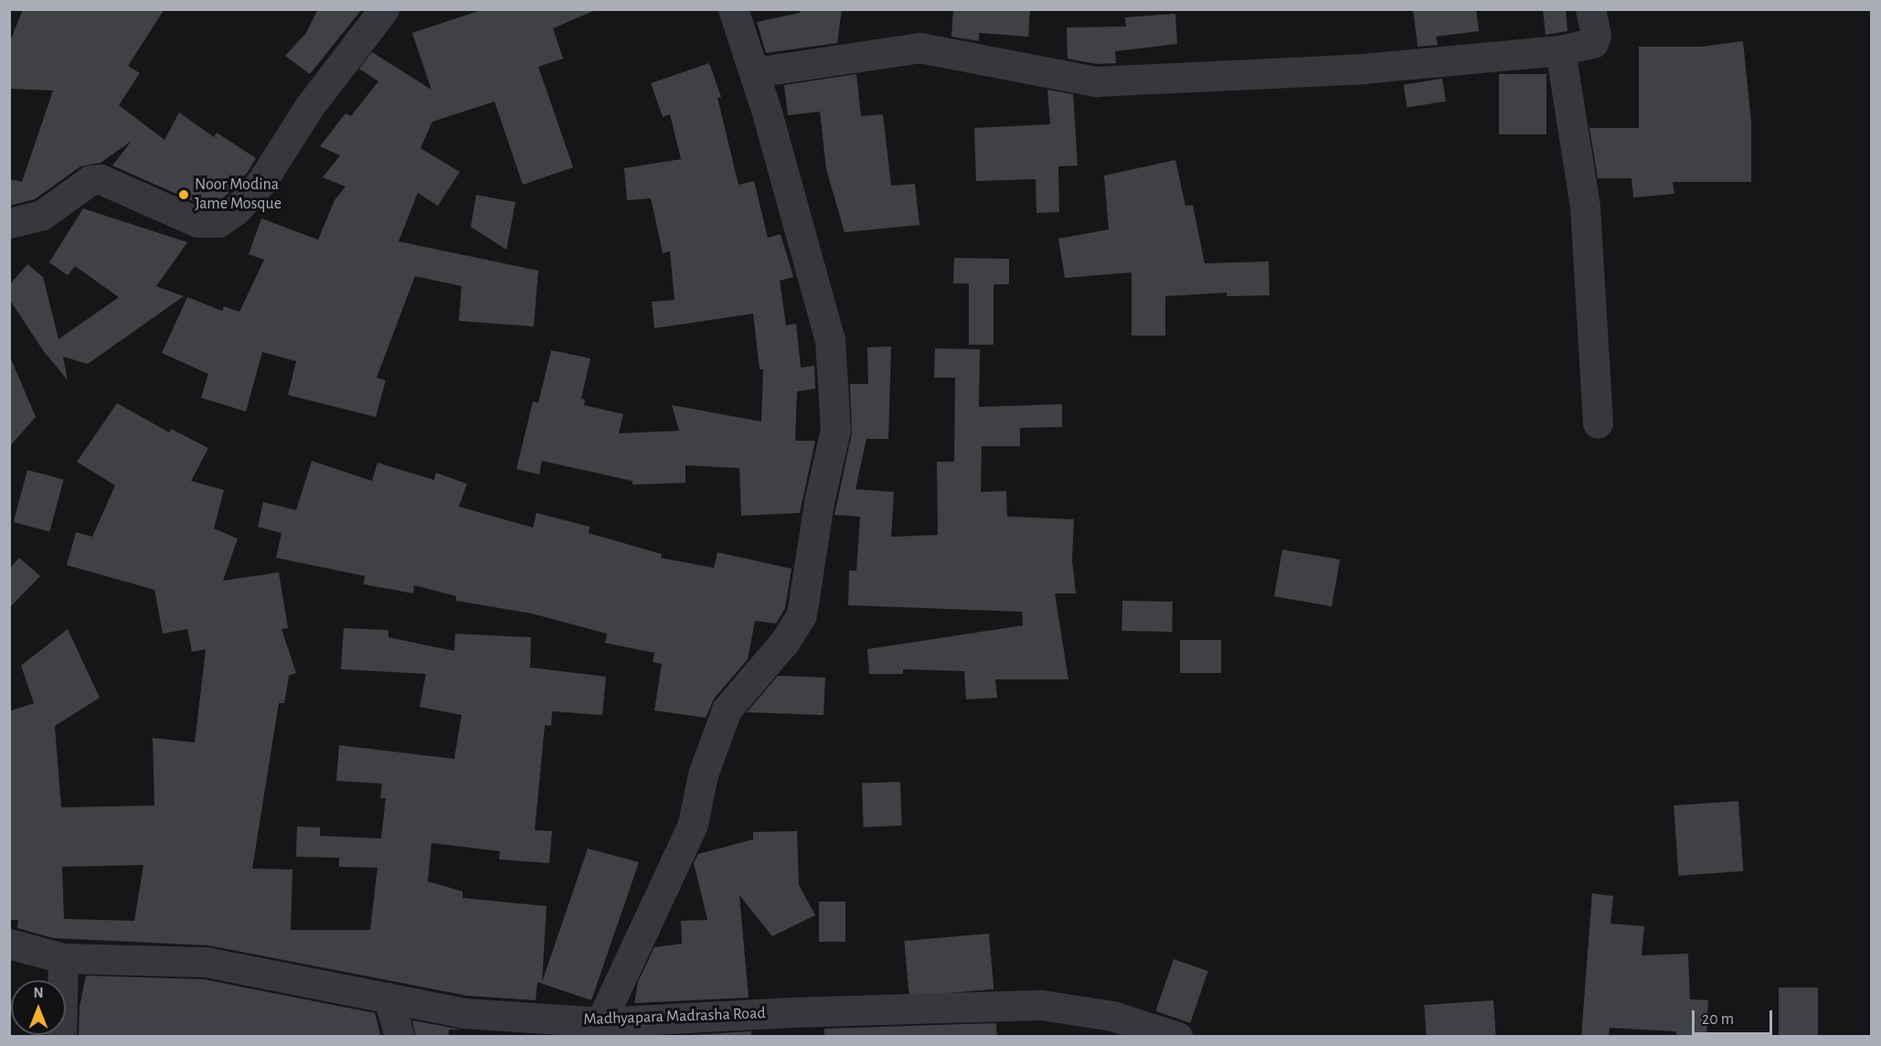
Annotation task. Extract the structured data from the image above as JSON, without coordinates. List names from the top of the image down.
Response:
{
  "streets": {
    "street": ["Madhyapara Madrasha Road"]
  },
  "places": ["Noor Modina Jame Mosque"],
  "scale_bar": "20 m",
  "north": "top"
}
